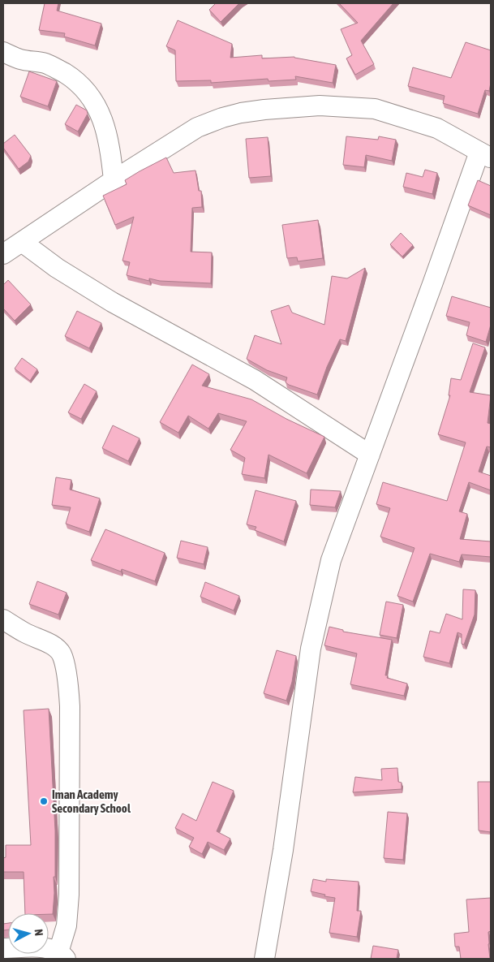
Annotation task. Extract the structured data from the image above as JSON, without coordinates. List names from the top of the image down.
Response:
{
  "places": ["Iman Academy Secondary School"],
  "north": "right"
}
